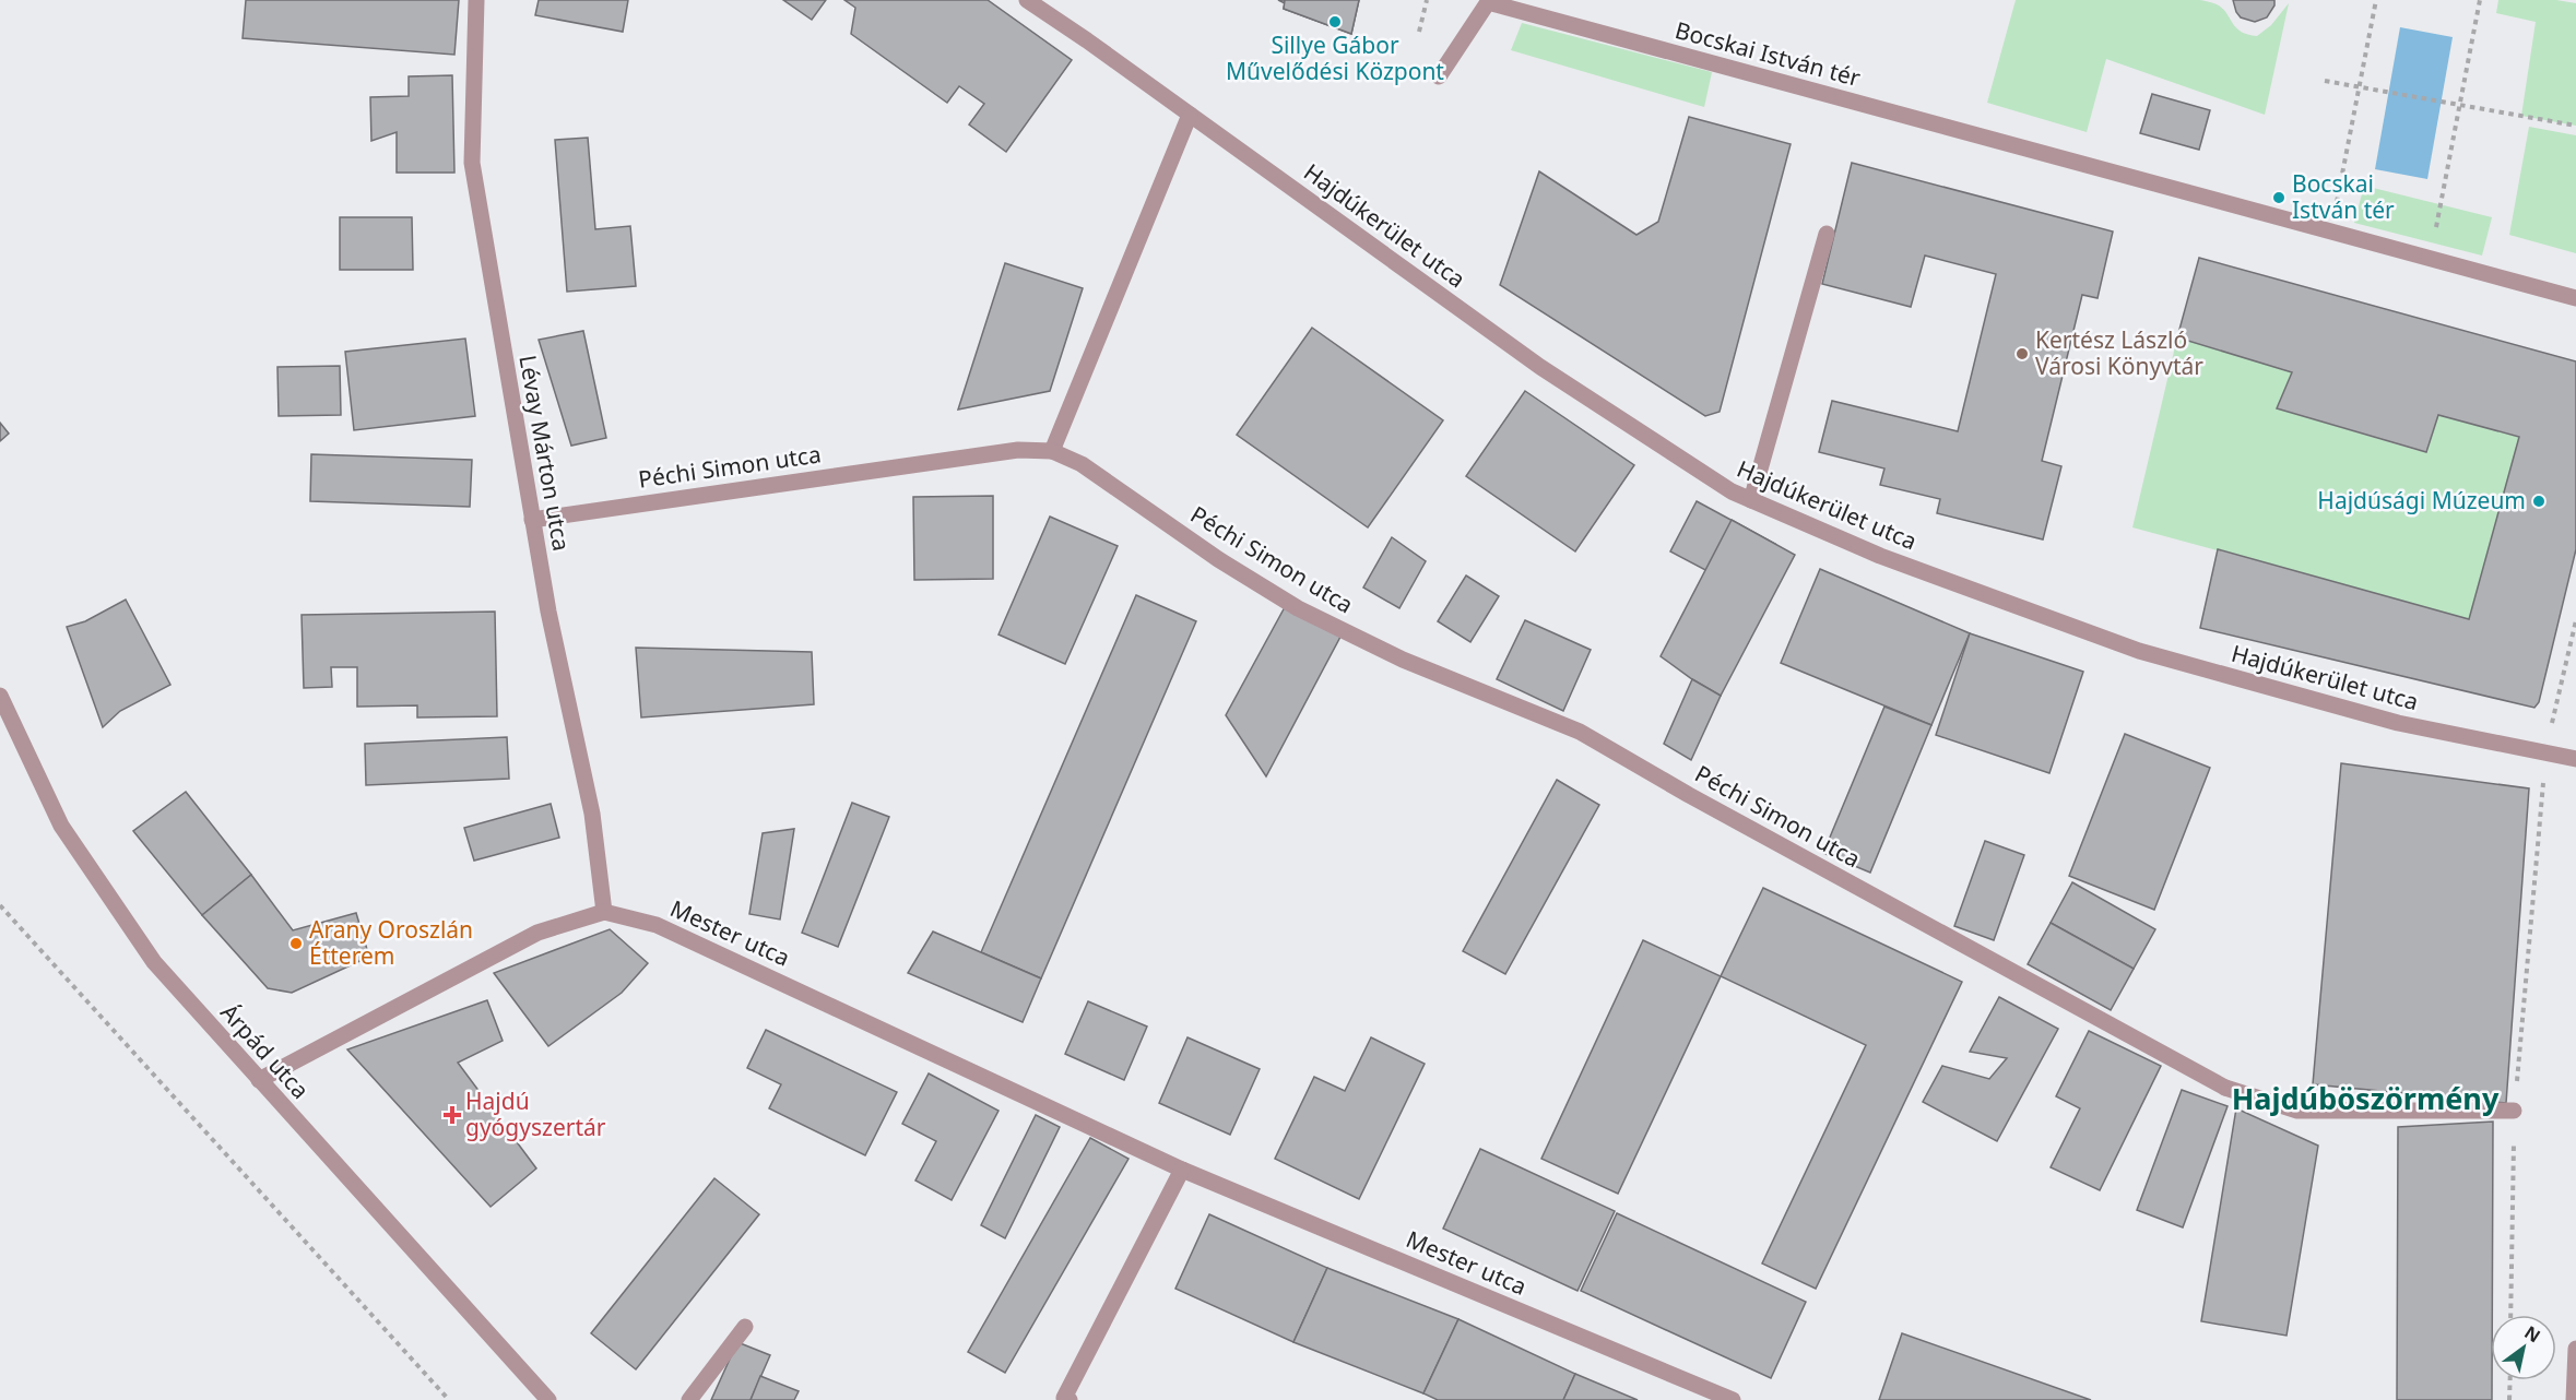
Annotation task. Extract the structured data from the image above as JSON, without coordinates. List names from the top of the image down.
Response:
{
  "streets": {
    "street": [
      "Bocskai István tér",
      "Hajdúkerület utca",
      "Lévay Márton utca",
      "Péchi Simon utca",
      "Mester utca",
      "Árpád utca"
    ]
  },
  "crossings": [
    ["Lévay Márton utca", "Péchi Simon utca"],
    ["Lévay Márton utca", "Mester utca"]
  ],
  "districts": ["Hajdúböszörmény"],
  "places": {
    "other": [
      "Sillye Gábor Művelődési Központ",
      "Bocskai István tér",
      "Kertész László Városi Könyvtár",
      "Hajdúsági Múzeum",
      "Arany Oroszlán Étterem"
    ],
    "health": ["Hajdú gyógyszertár"]
  },
  "north": "top right"
}
